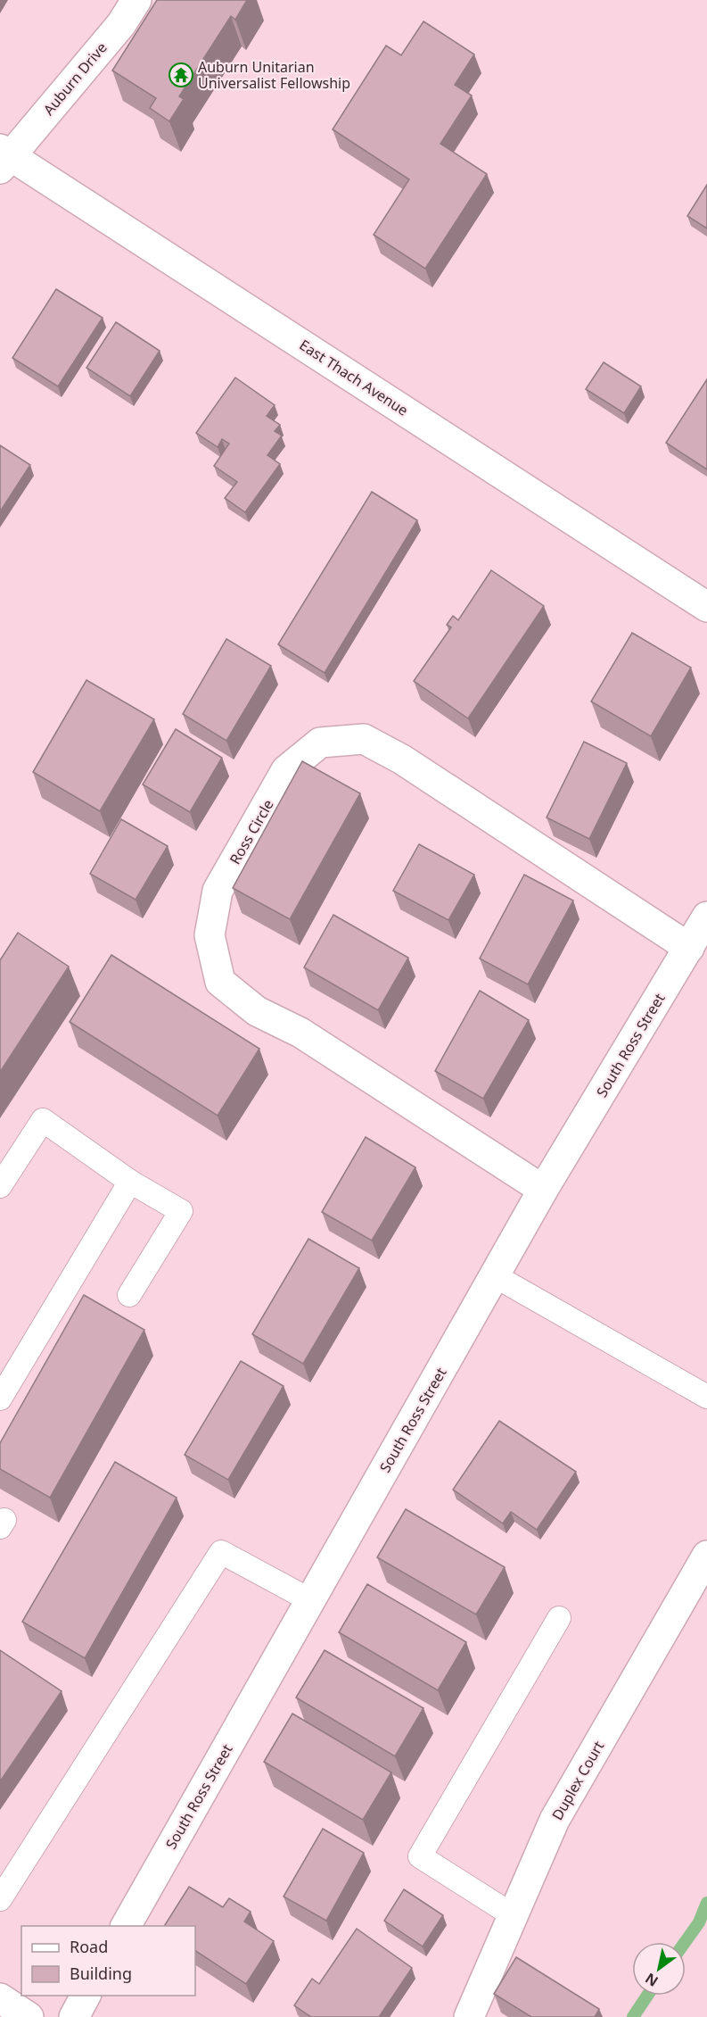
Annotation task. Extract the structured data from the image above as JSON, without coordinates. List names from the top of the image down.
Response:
{
  "streets": {
    "street": [
      "Auburn Drive",
      "East Thach Avenue",
      "Ross Circle",
      "South Ross Street",
      "Duplex Court"
    ]
  },
  "crossings": [
    ["Auburn Drive", "East Thach Avenue"],
    ["Ross Circle", "South Ross Street"]
  ],
  "places": {
    "temple": ["Auburn Unitarian Universalist Fellowship"]
  },
  "legend": ["Road", "Building"],
  "north": "bottom left"
}
